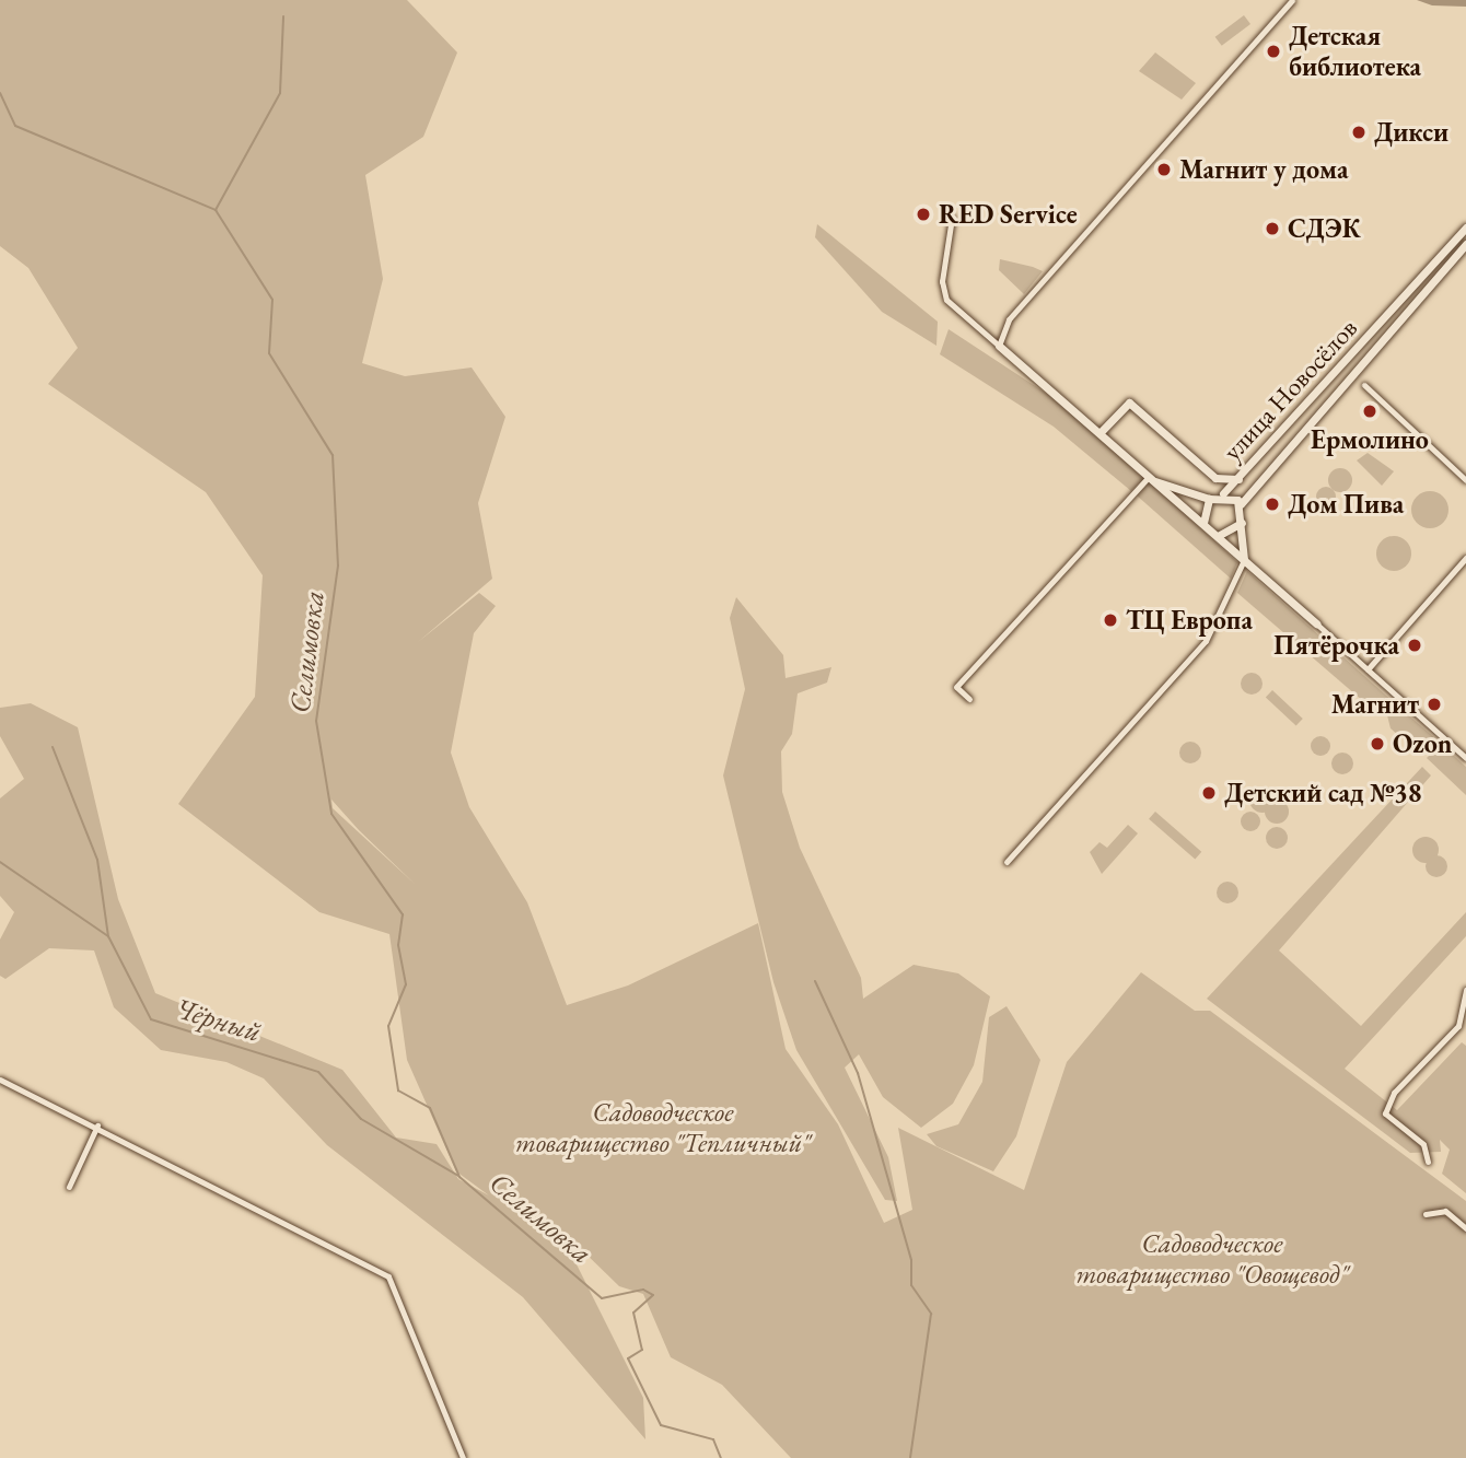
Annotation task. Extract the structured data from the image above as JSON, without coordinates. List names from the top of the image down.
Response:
{
  "streets": {
    "street": ["улица Новосёлов"]
  },
  "water": ["Селимовка", "Чёрный"],
  "parks": ["Садоводческое товарищество \"Тепличный\"", "Садоводческое товарищество \"Овощевод\""],
  "places": [
    "Детская библиотека",
    "Дикси",
    "Магнит у дома",
    "RED Service",
    "СДЭК",
    "Ермолино",
    "Дом Пива",
    "ТЦ Европа",
    "Пятёрочка",
    "Магнит",
    "Ozon",
    "Детский сад №38"
  ]
}
